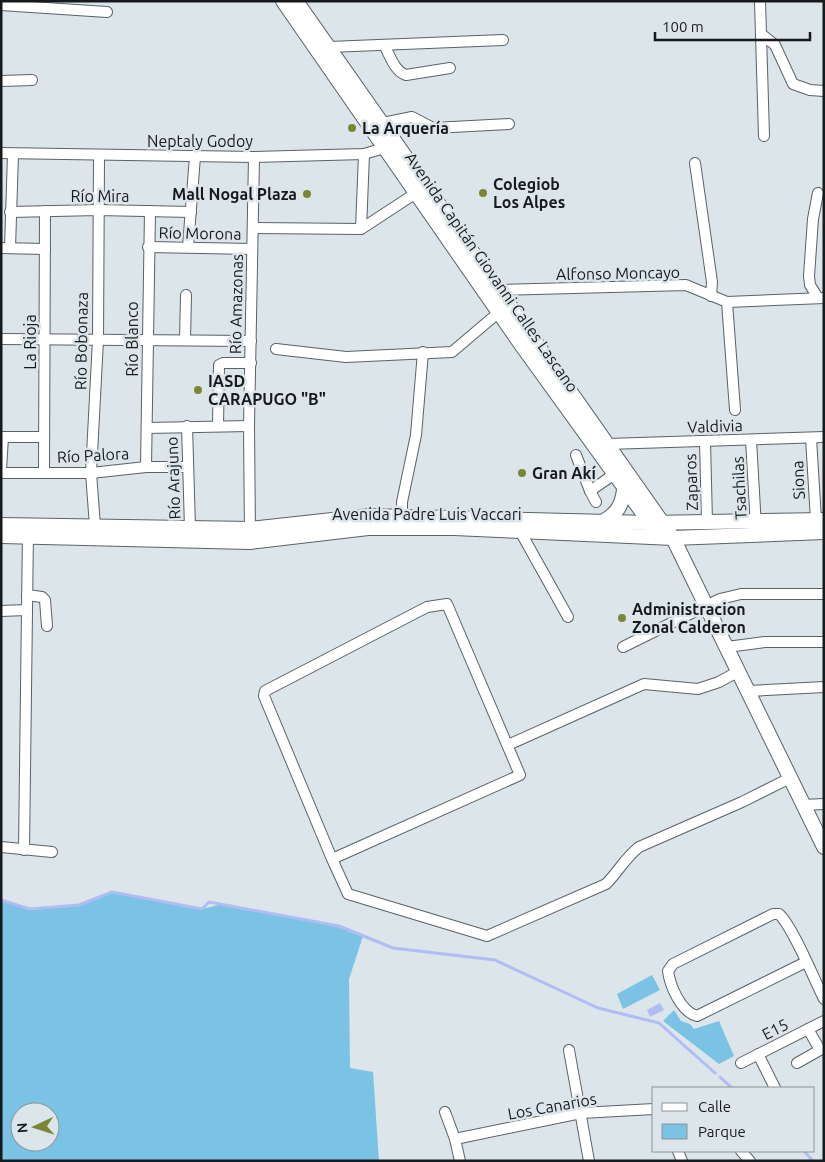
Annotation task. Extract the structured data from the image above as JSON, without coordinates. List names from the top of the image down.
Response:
{
  "streets": {
    "main road": ["Avenida Capitán Giovanni Calles Lascano", "Avenida Padre Luis Vaccari"],
    "street": [
      "Neptaly Godoy",
      "Río Mira",
      "Río Morona",
      "Alfonso Moncayo",
      "Río Amazonas",
      "Río Blanco",
      "Río Bobonaza",
      "La Rioja",
      "Valdivia",
      "Río Palora",
      "Río Arajuno",
      "Siona",
      "Zaparos",
      "Tsachilas",
      "E15",
      "Los Canarios"
    ]
  },
  "crossings": [
    ["Neptaly Godoy", "Avenida Capitán Giovanni Calles Lascano"],
    ["Neptaly Godoy", "Río Amazonas"],
    ["Neptaly Godoy", "Río Bobonaza"],
    ["Río Mira", "Río Blanco"],
    ["Río Mira", "Río Bobonaza"],
    ["Río Mira", "La Rioja"],
    ["Río Morona", "Río Amazonas"],
    ["Río Morona", "Río Blanco"],
    ["Avenida Capitán Giovanni Calles Lascano", "Alfonso Moncayo"],
    ["Avenida Capitán Giovanni Calles Lascano", "Valdivia"],
    ["Avenida Capitán Giovanni Calles Lascano", "Avenida Padre Luis Vaccari"],
    ["Río Amazonas", "Avenida Padre Luis Vaccari"],
    ["Río Blanco", "Río Palora"],
    ["Río Bobonaza", "Río Palora"],
    ["Río Bobonaza", "Avenida Padre Luis Vaccari"],
    ["La Rioja", "Río Palora"],
    ["Valdivia", "Siona"],
    ["Valdivia", "Zaparos"],
    ["Valdivia", "Tsachilas"],
    ["Río Palora", "Río Arajuno"],
    ["Río Arajuno", "Avenida Padre Luis Vaccari"],
    ["Siona", "Avenida Padre Luis Vaccari"],
    ["Zaparos", "Avenida Padre Luis Vaccari"],
    ["Tsachilas", "Avenida Padre Luis Vaccari"]
  ],
  "places": [
    "La Arquería",
    "Colegiob Los Alpes",
    "Mall Nogal Plaza",
    "IASD CARAPUGO \"B\"",
    "Gran Akí",
    "Administracion Zonal Calderon"
  ],
  "legend": ["Calle", "Parque"],
  "scale_bar": "100 m",
  "north": "left"
}
